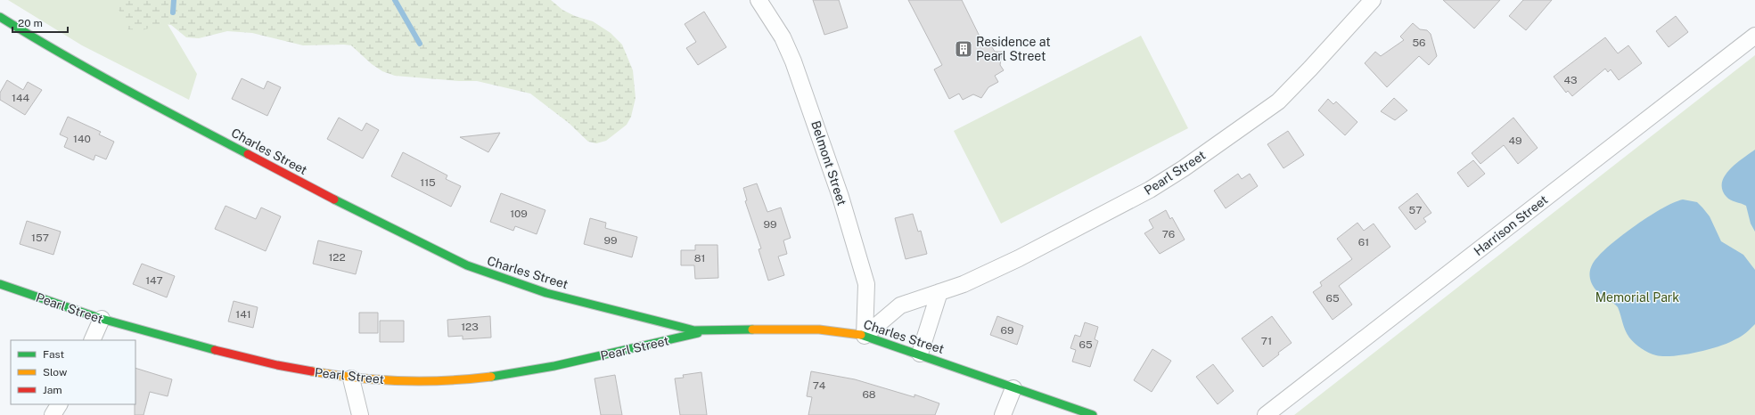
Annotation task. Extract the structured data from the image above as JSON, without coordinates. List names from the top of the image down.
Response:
{
  "streets": {
    "street": [
      "Charles Street",
      "Belmont Street",
      "Pearl Street",
      "Harrison Street"
    ]
  },
  "crossings": [
    ["Charles Street", "Belmont Street"],
    ["Charles Street", "Pearl Street"],
    ["Belmont Street", "Pearl Street"]
  ],
  "parks": ["Memorial Park"],
  "places": {
    "building": ["Residence at Pearl Street"]
  },
  "house_numbers": [
    "56",
    "43",
    "144",
    "140",
    "49",
    "115",
    "57",
    "109",
    "99",
    "76",
    "157",
    "99",
    "61",
    "122",
    "81",
    "147",
    "65",
    "141",
    "123",
    "69",
    "71",
    "65",
    "74",
    "68"
  ],
  "legend": ["Fast", "Slow", "Jam"],
  "scale_bar": "20 m"
}
